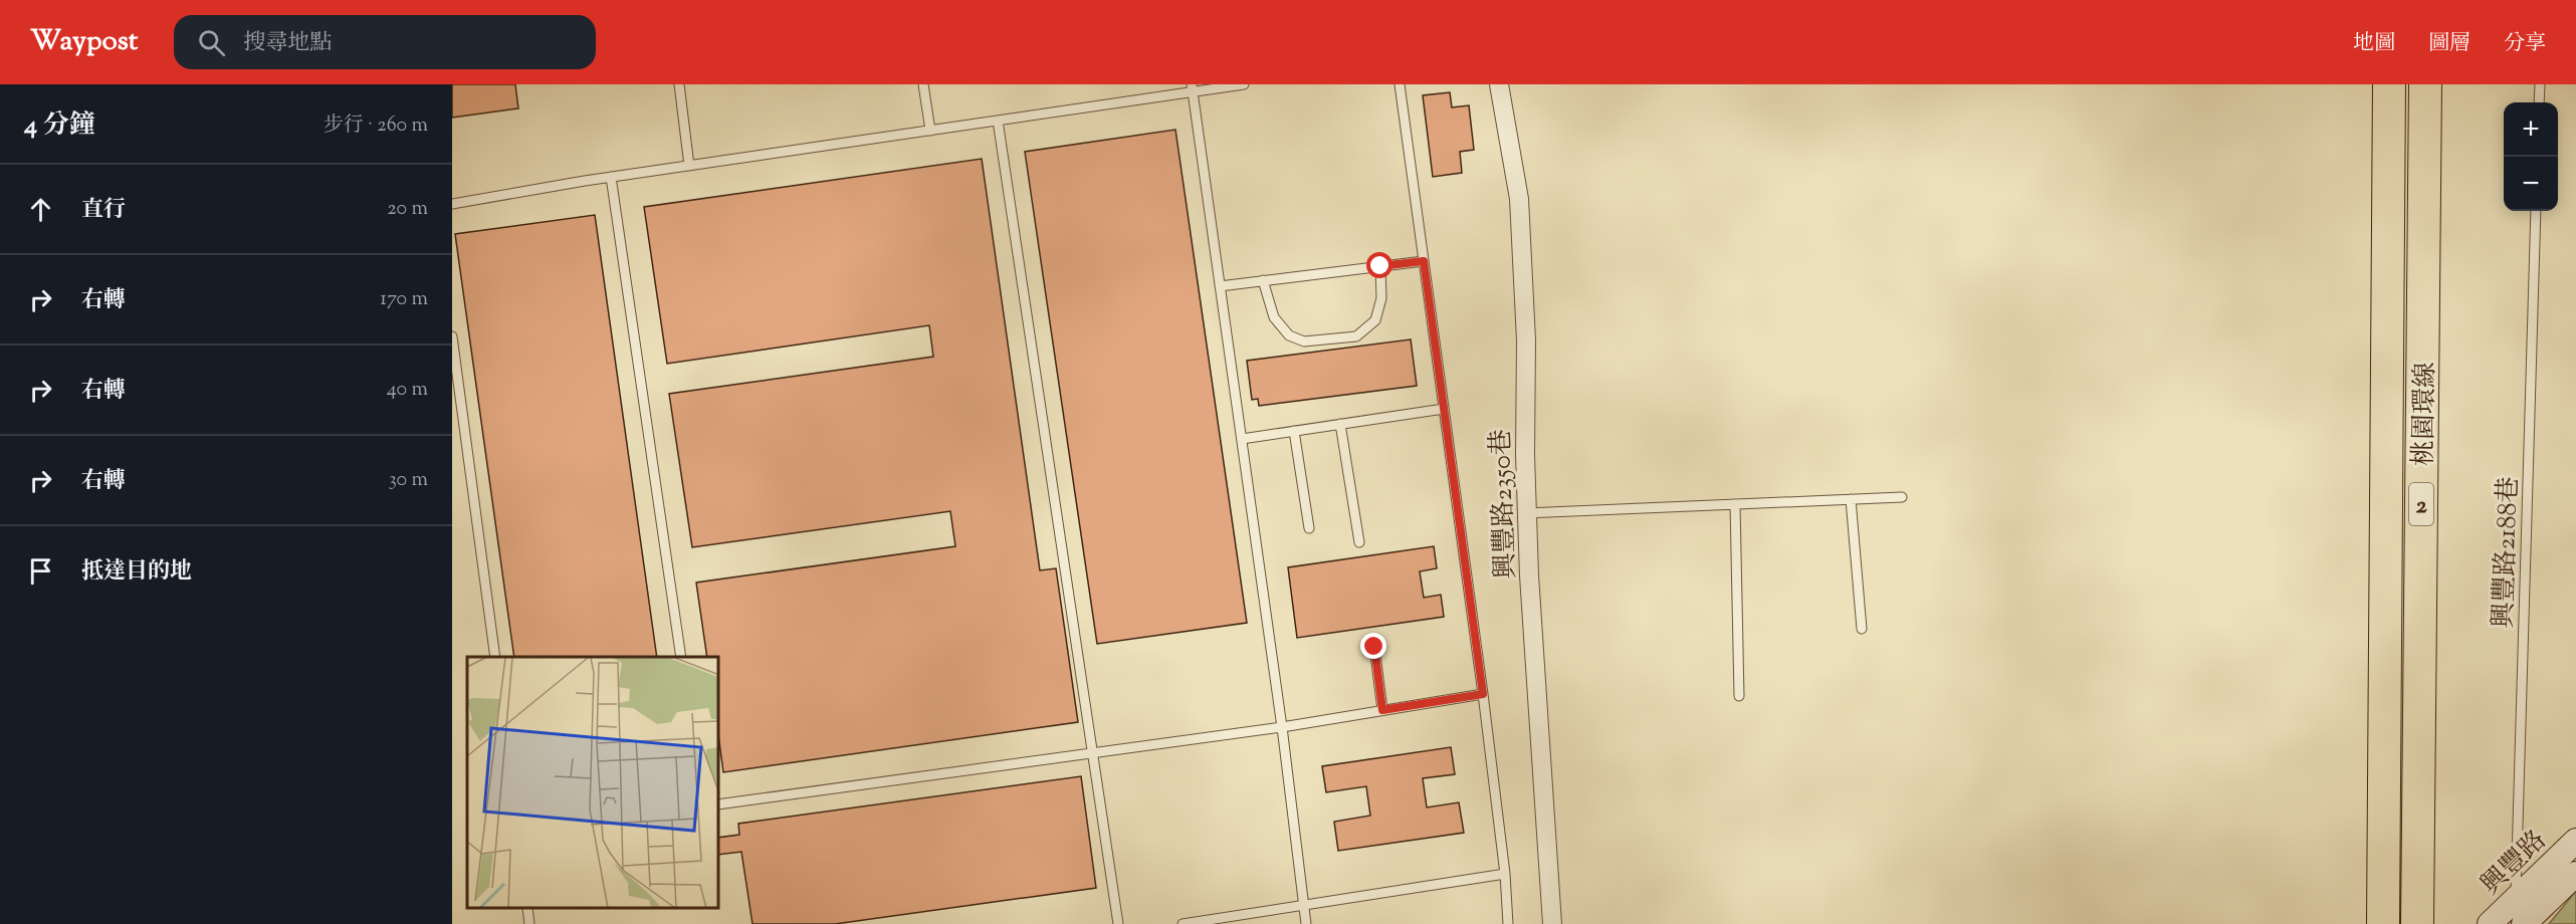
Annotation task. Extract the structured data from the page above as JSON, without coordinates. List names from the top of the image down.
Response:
{
  "streets": {
    "highway": ["桃園環線", "2"],
    "main road": ["興豐路"],
    "street": ["興豐路2350巷"],
    "lane": ["興豐路2188巷"]
  },
  "crossings": [
    ["興豐路2188巷", "興豐路"]
  ],
  "page": {
    "header": "Waypost",
    "search": "搜尋地點",
    "nav": ["地圖", "圖層", "分享"],
    "heading": ["4 分鐘", "步行 · 260 m"],
    "map_buttons": ["+", "−"],
    "list": [
      ["直行", "20 m"],
      ["右轉", "170 m"],
      ["右轉", "40 m"],
      ["右轉", "30 m"],
      "抵達目的地"
    ]
  }
}
